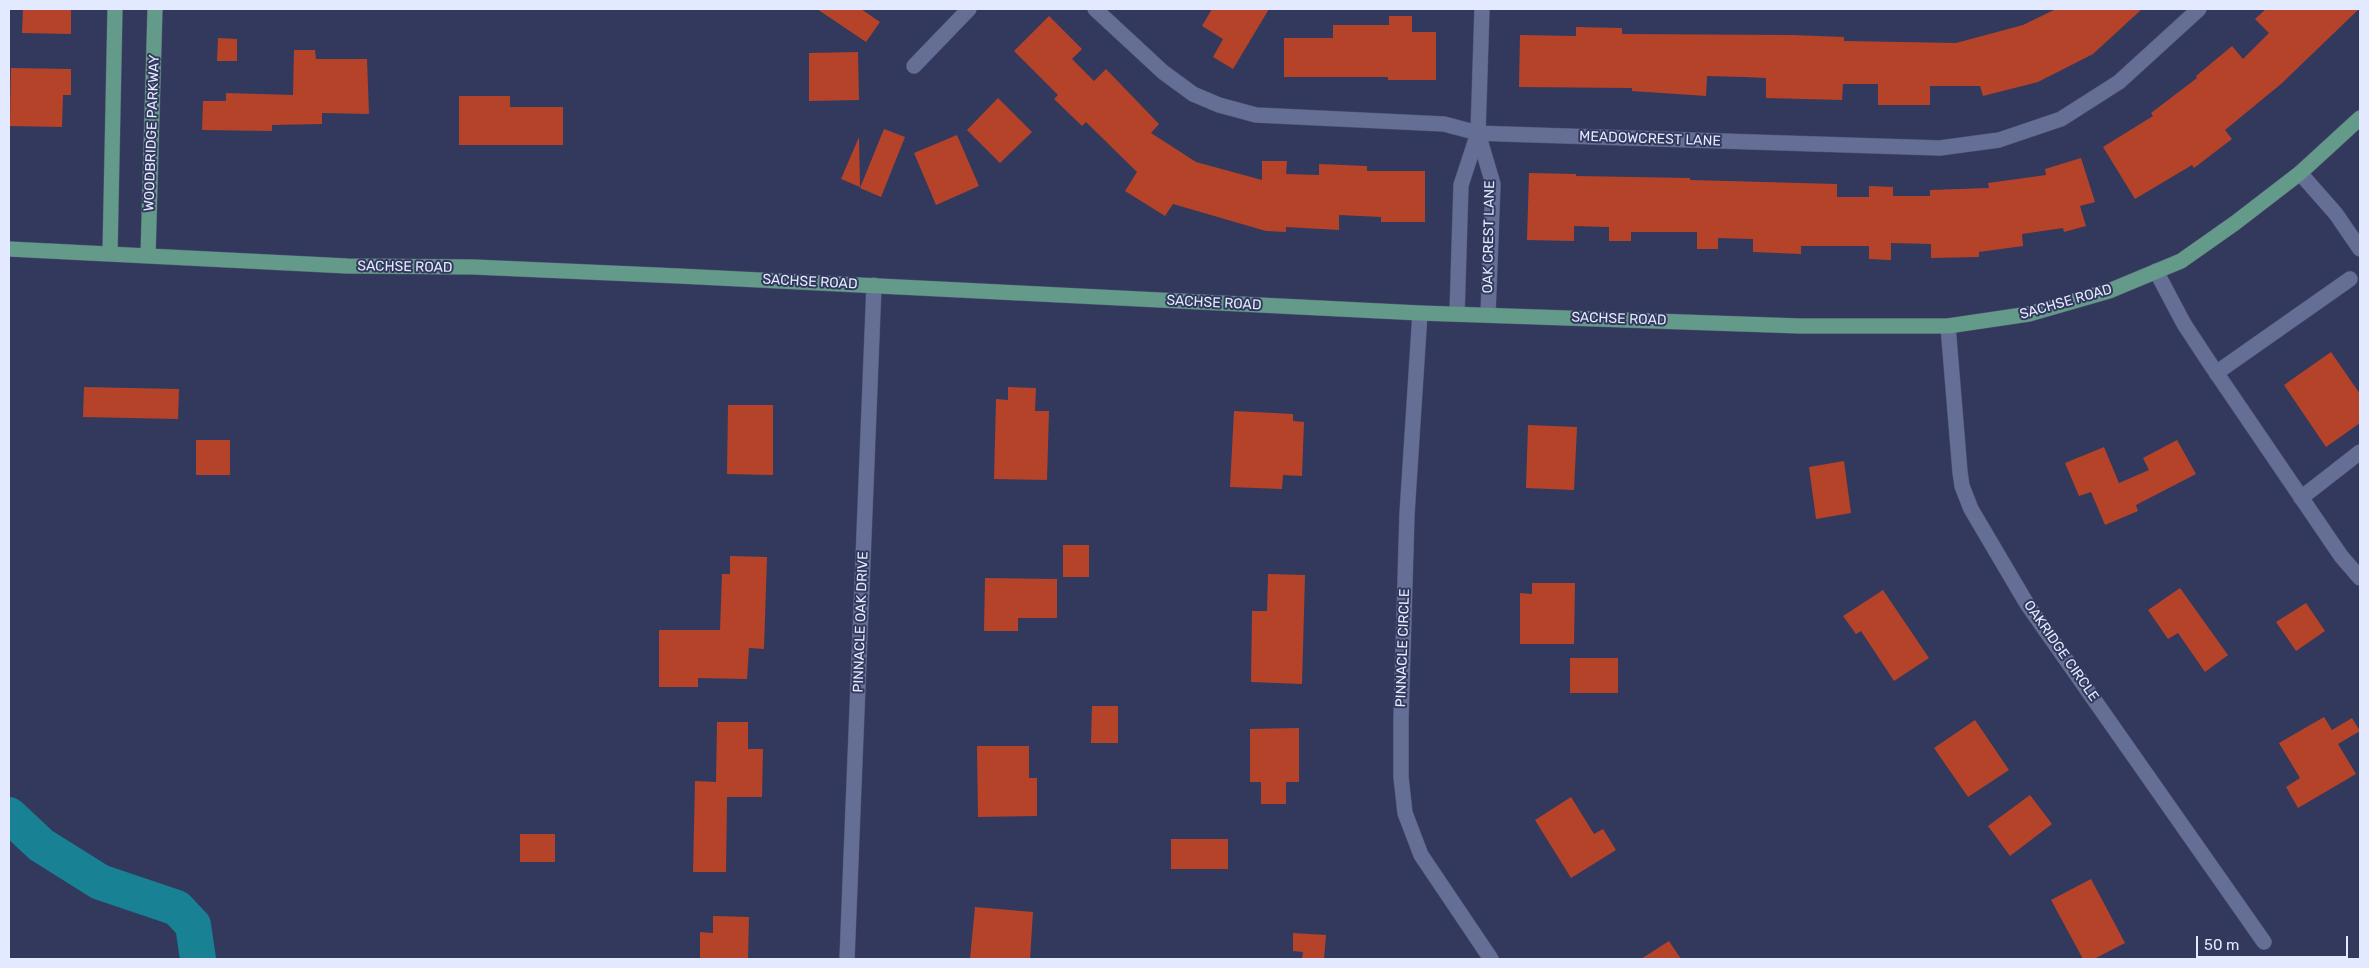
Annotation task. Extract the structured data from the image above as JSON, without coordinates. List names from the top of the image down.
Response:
{
  "streets": {
    "main road": ["WOODBRIDGE PARKWAY", "SACHSE ROAD"],
    "street": [
      "MEADOWCREST LANE",
      "OAK CREST LANE",
      "PINNACLE OAK DRIVE",
      "PINNACLE CIRCLE",
      "OAKRIDGE CIRCLE"
    ]
  },
  "crossings": [
    ["WOODBRIDGE PARKWAY", "SACHSE ROAD"],
    ["MEADOWCREST LANE", "OAK CREST LANE"],
    ["OAK CREST LANE", "SACHSE ROAD"],
    ["SACHSE ROAD", "PINNACLE OAK DRIVE"],
    ["SACHSE ROAD", "PINNACLE CIRCLE"],
    ["SACHSE ROAD", "OAKRIDGE CIRCLE"]
  ],
  "scale_bar": "50 m"
}
